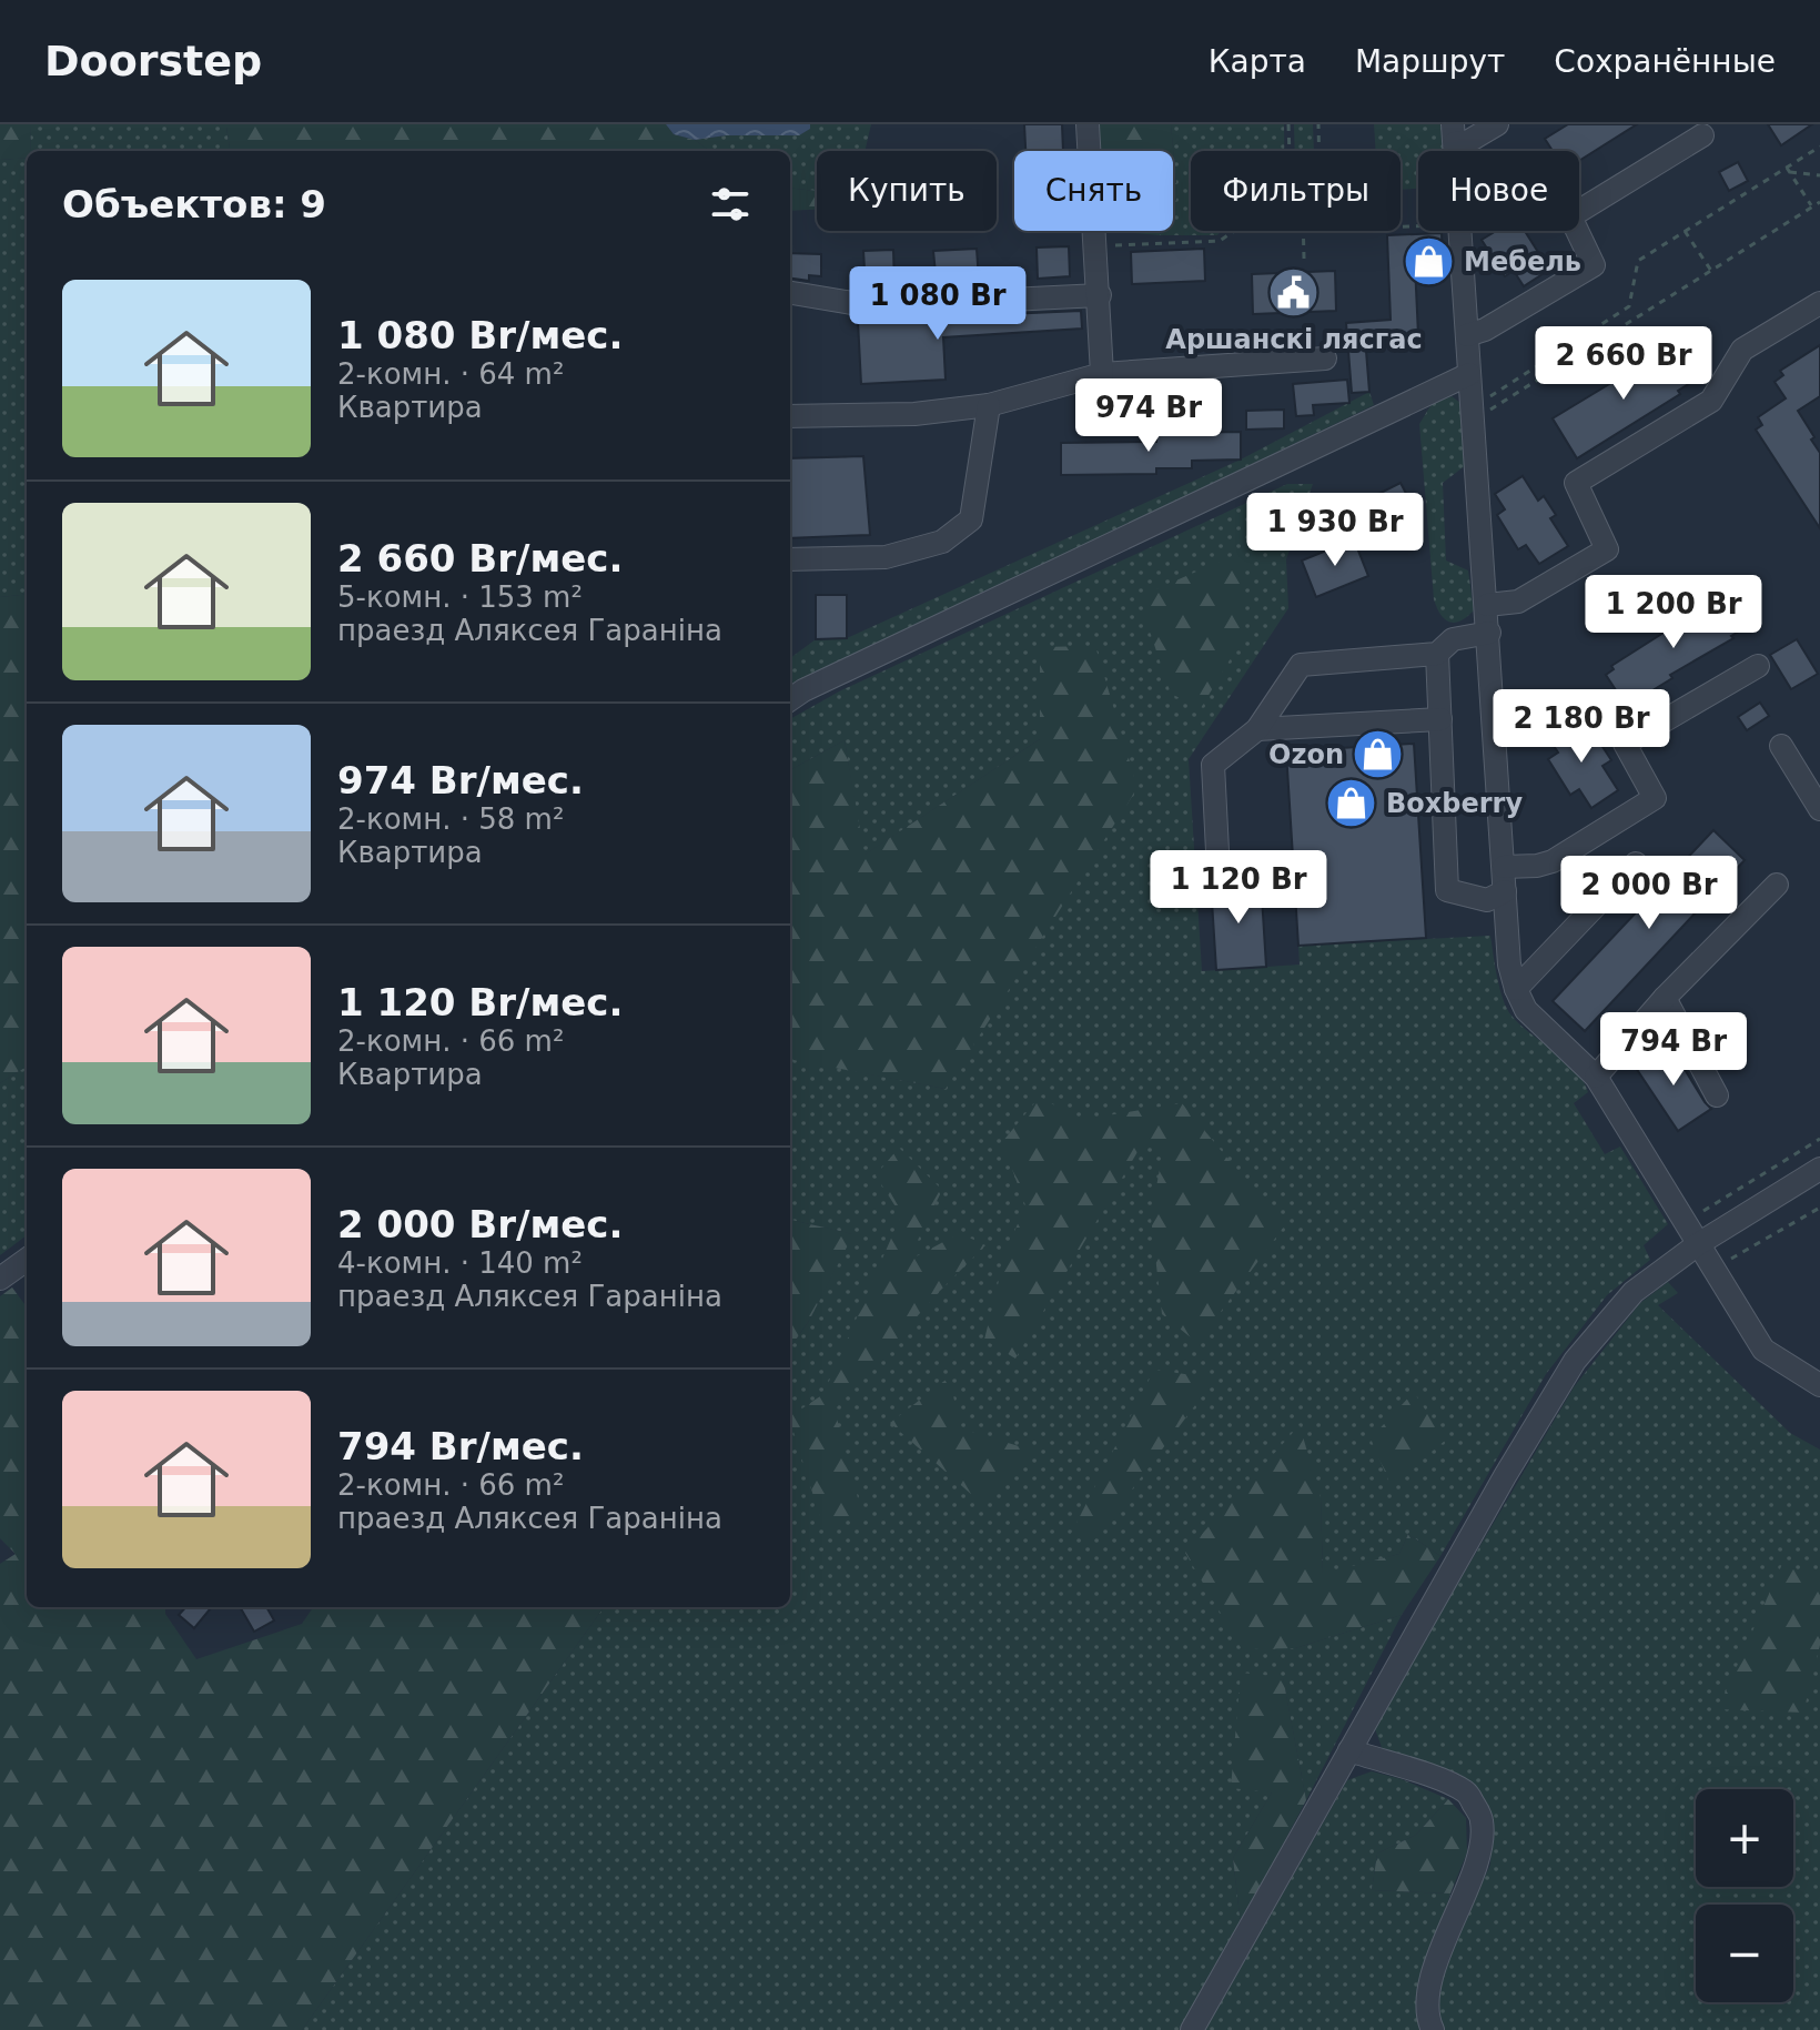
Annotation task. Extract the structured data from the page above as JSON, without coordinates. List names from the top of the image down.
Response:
{
  "places": {
    "shop": ["Мебель", "Ozon", "Boxberry"],
    "public building": ["Аршанскі лясгас"]
  },
  "page": {
    "header": "Doorstep",
    "nav": ["Карта", "Маршрут", "Сохранённые"],
    "chip": [
      "Купить",
      "Снять",
      "Фильтры",
      "Новое"
    ],
    "heading": "Объектов: 9",
    "list": [
      {
        "name": "1 080 Br/мес.",
        "note": "2-комн. · 64 m² · Квартира"
      },
      {
        "name": "2 660 Br/мес.",
        "note": "5-комн. · 153 m² · праезд Аляксея Гараніна"
      },
      {
        "name": "974 Br/мес.",
        "note": "2-комн. · 58 m² · Квартира"
      },
      {
        "name": "1 120 Br/мес.",
        "note": "2-комн. · 66 m² · Квартира"
      },
      {
        "name": "2 000 Br/мес.",
        "note": "4-комн. · 140 m² · праезд Аляксея Гараніна"
      },
      {
        "name": "794 Br/мес.",
        "note": "2-комн. · 66 m² · праезд Аляксея Гараніна"
      }
    ],
    "price": [
      "1 080 Br",
      "2 660 Br",
      "974 Br",
      "1 930 Br",
      "1 200 Br",
      "2 180 Br",
      "1 120 Br",
      "2 000 Br",
      "794 Br"
    ],
    "map_buttons": ["+", "−"]
  }
}
